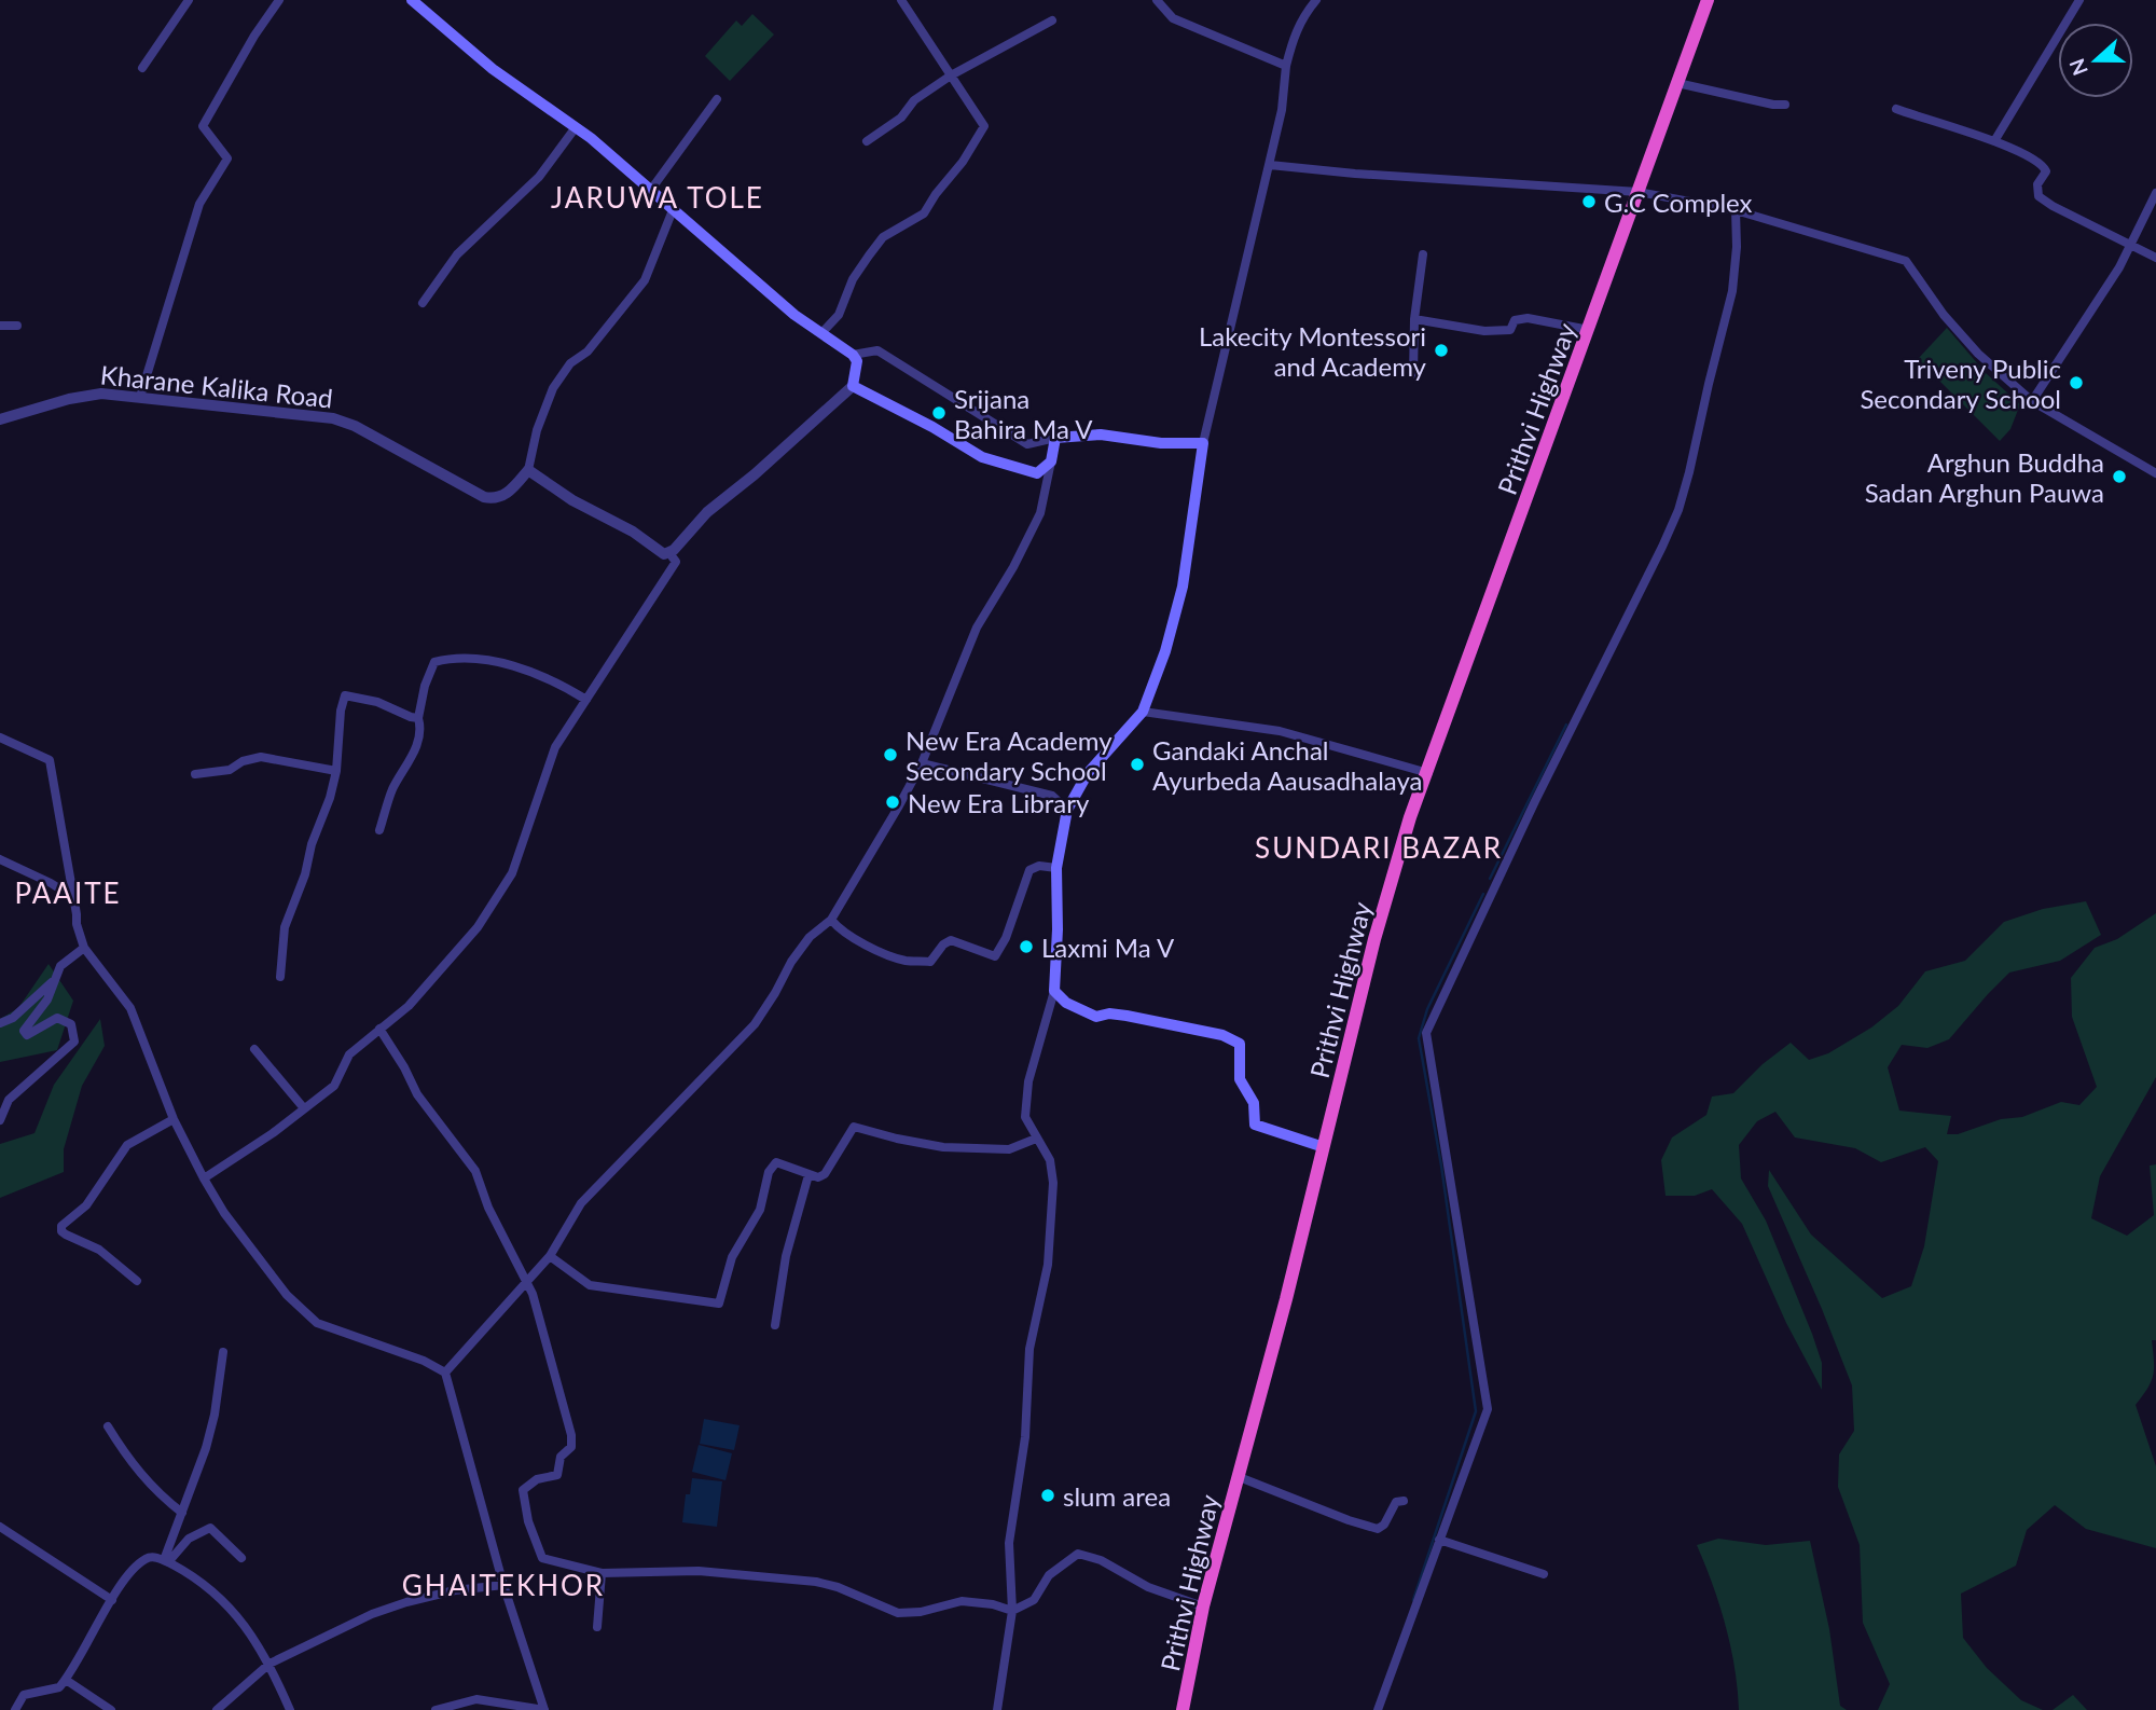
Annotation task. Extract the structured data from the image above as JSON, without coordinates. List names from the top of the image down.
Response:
{
  "streets": {
    "highway": ["Prithvi Highway"],
    "street": ["Kharane Kalika Road"]
  },
  "districts": [
    "JARUWA TOLE",
    "SUNDARI BAZAR",
    "PAAITE",
    "GHAITEKHOR"
  ],
  "places": [
    "G.C Complex",
    "Lakecity Montessori and Academy",
    "Triveny Public Secondary School",
    "Srijana Bahira Ma V",
    "Arghun Buddha Sadan Arghun Pauwa",
    "New Era Academy Secondary School",
    "Gandaki Anchal Ayurbeda Aausadhalaya",
    "New Era Library",
    "Laxmi Ma V",
    "slum area"
  ],
  "north": "left"
}
